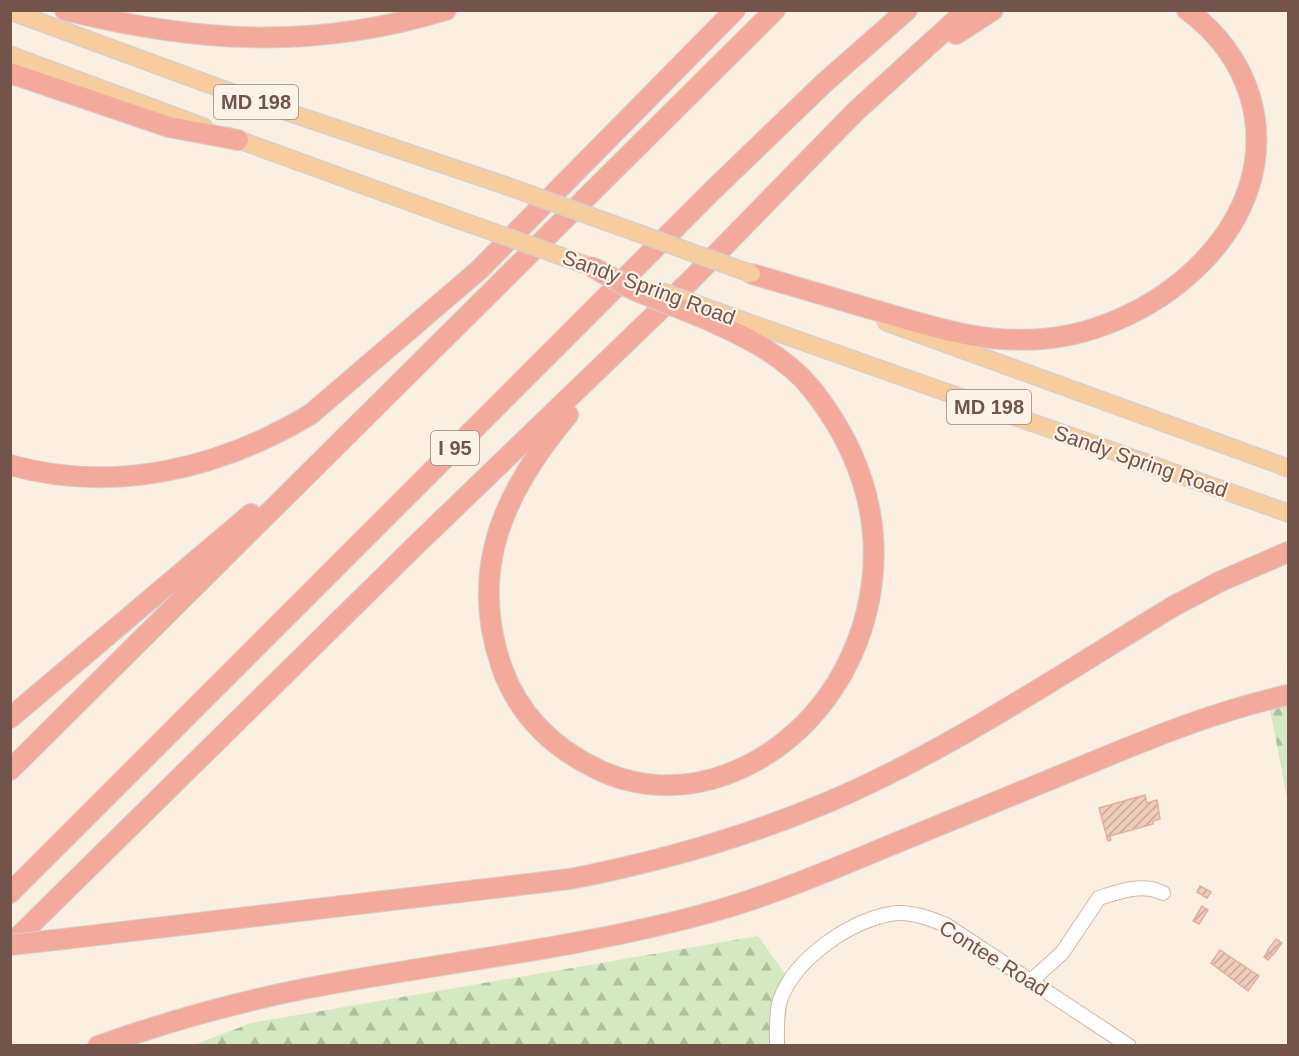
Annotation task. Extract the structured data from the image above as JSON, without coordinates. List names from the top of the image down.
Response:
{
  "streets": {
    "highway": ["I 95"],
    "main road": ["MD 198", "Sandy Spring Road"],
    "street": ["Contee Road"]
  }
}
